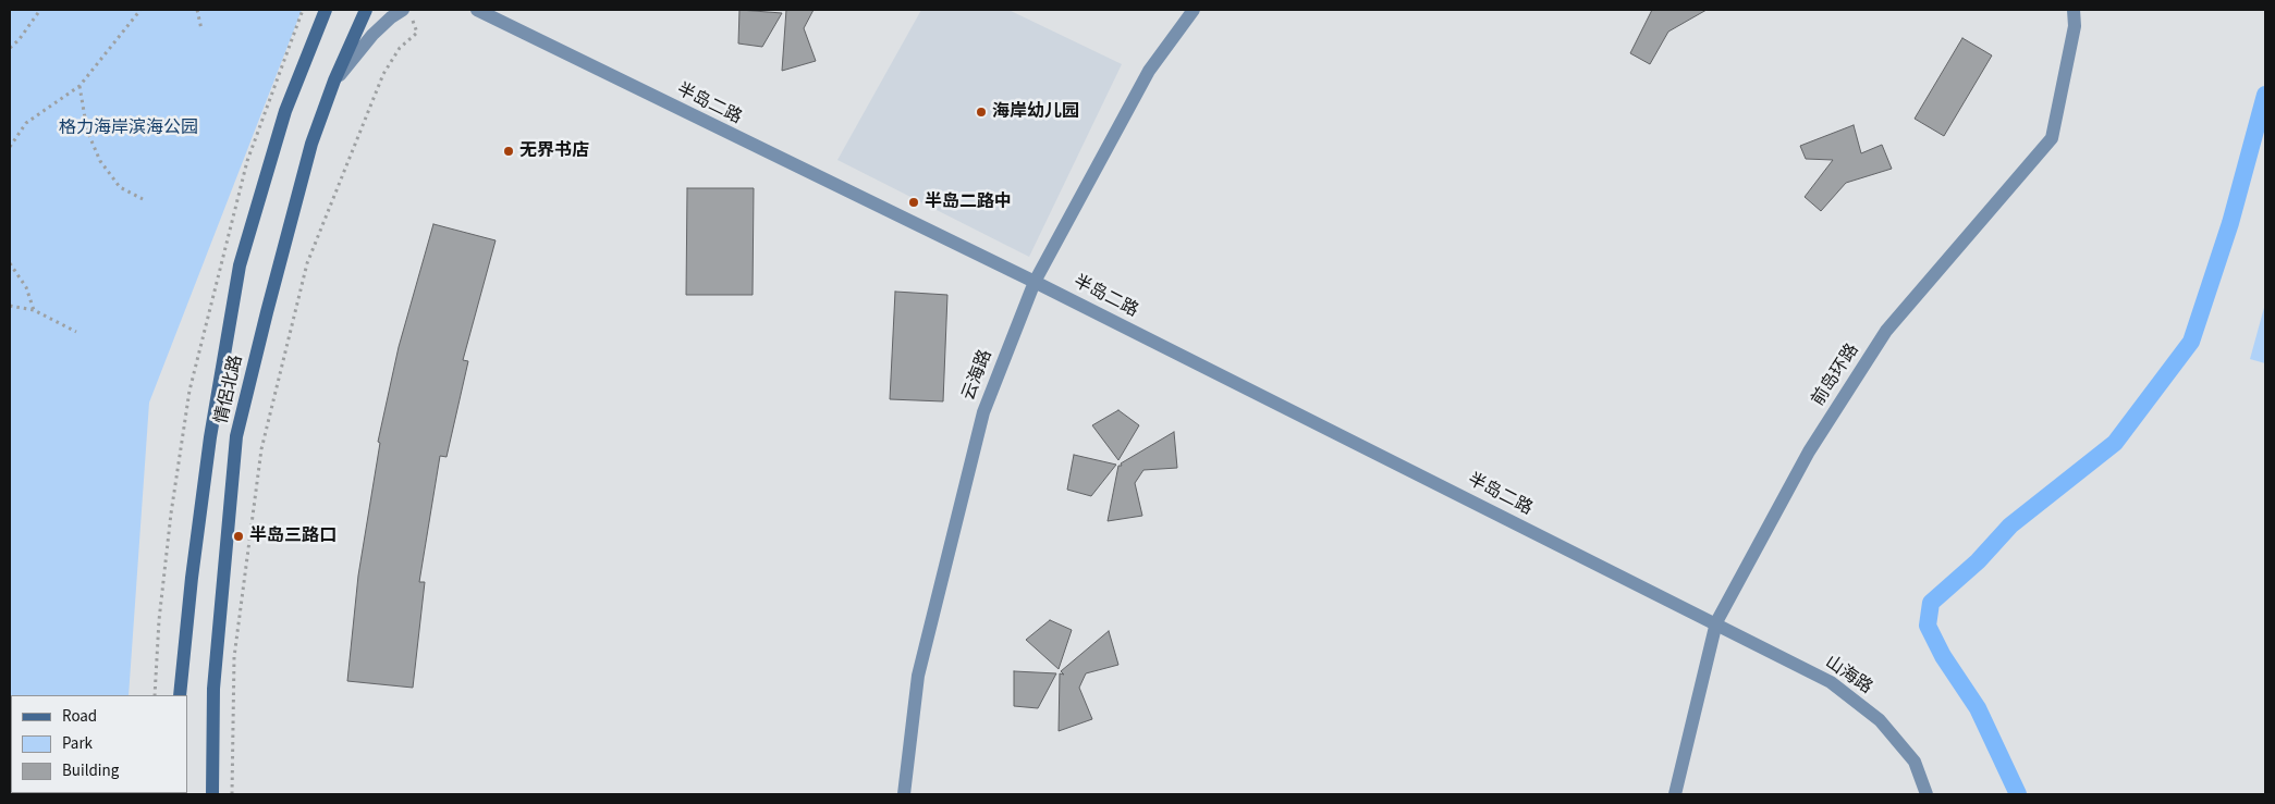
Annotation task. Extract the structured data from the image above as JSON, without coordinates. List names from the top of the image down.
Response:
{
  "streets": {
    "main road": ["情侶北路"],
    "street": [
      "半岛二路",
      "云海路",
      "前岛环路",
      "山海路"
    ]
  },
  "crossings": [
    ["半岛二路", "云海路"],
    ["半岛二路", "前岛环路"],
    ["半岛二路", "山海路"],
    ["前岛环路", "山海路"]
  ],
  "parks": ["格力海岸滨海公园"],
  "places": [
    "海岸幼儿园",
    "无界书店",
    "半岛二路中",
    "半岛三路口"
  ],
  "legend": ["Road", "Park", "Building"]
}
